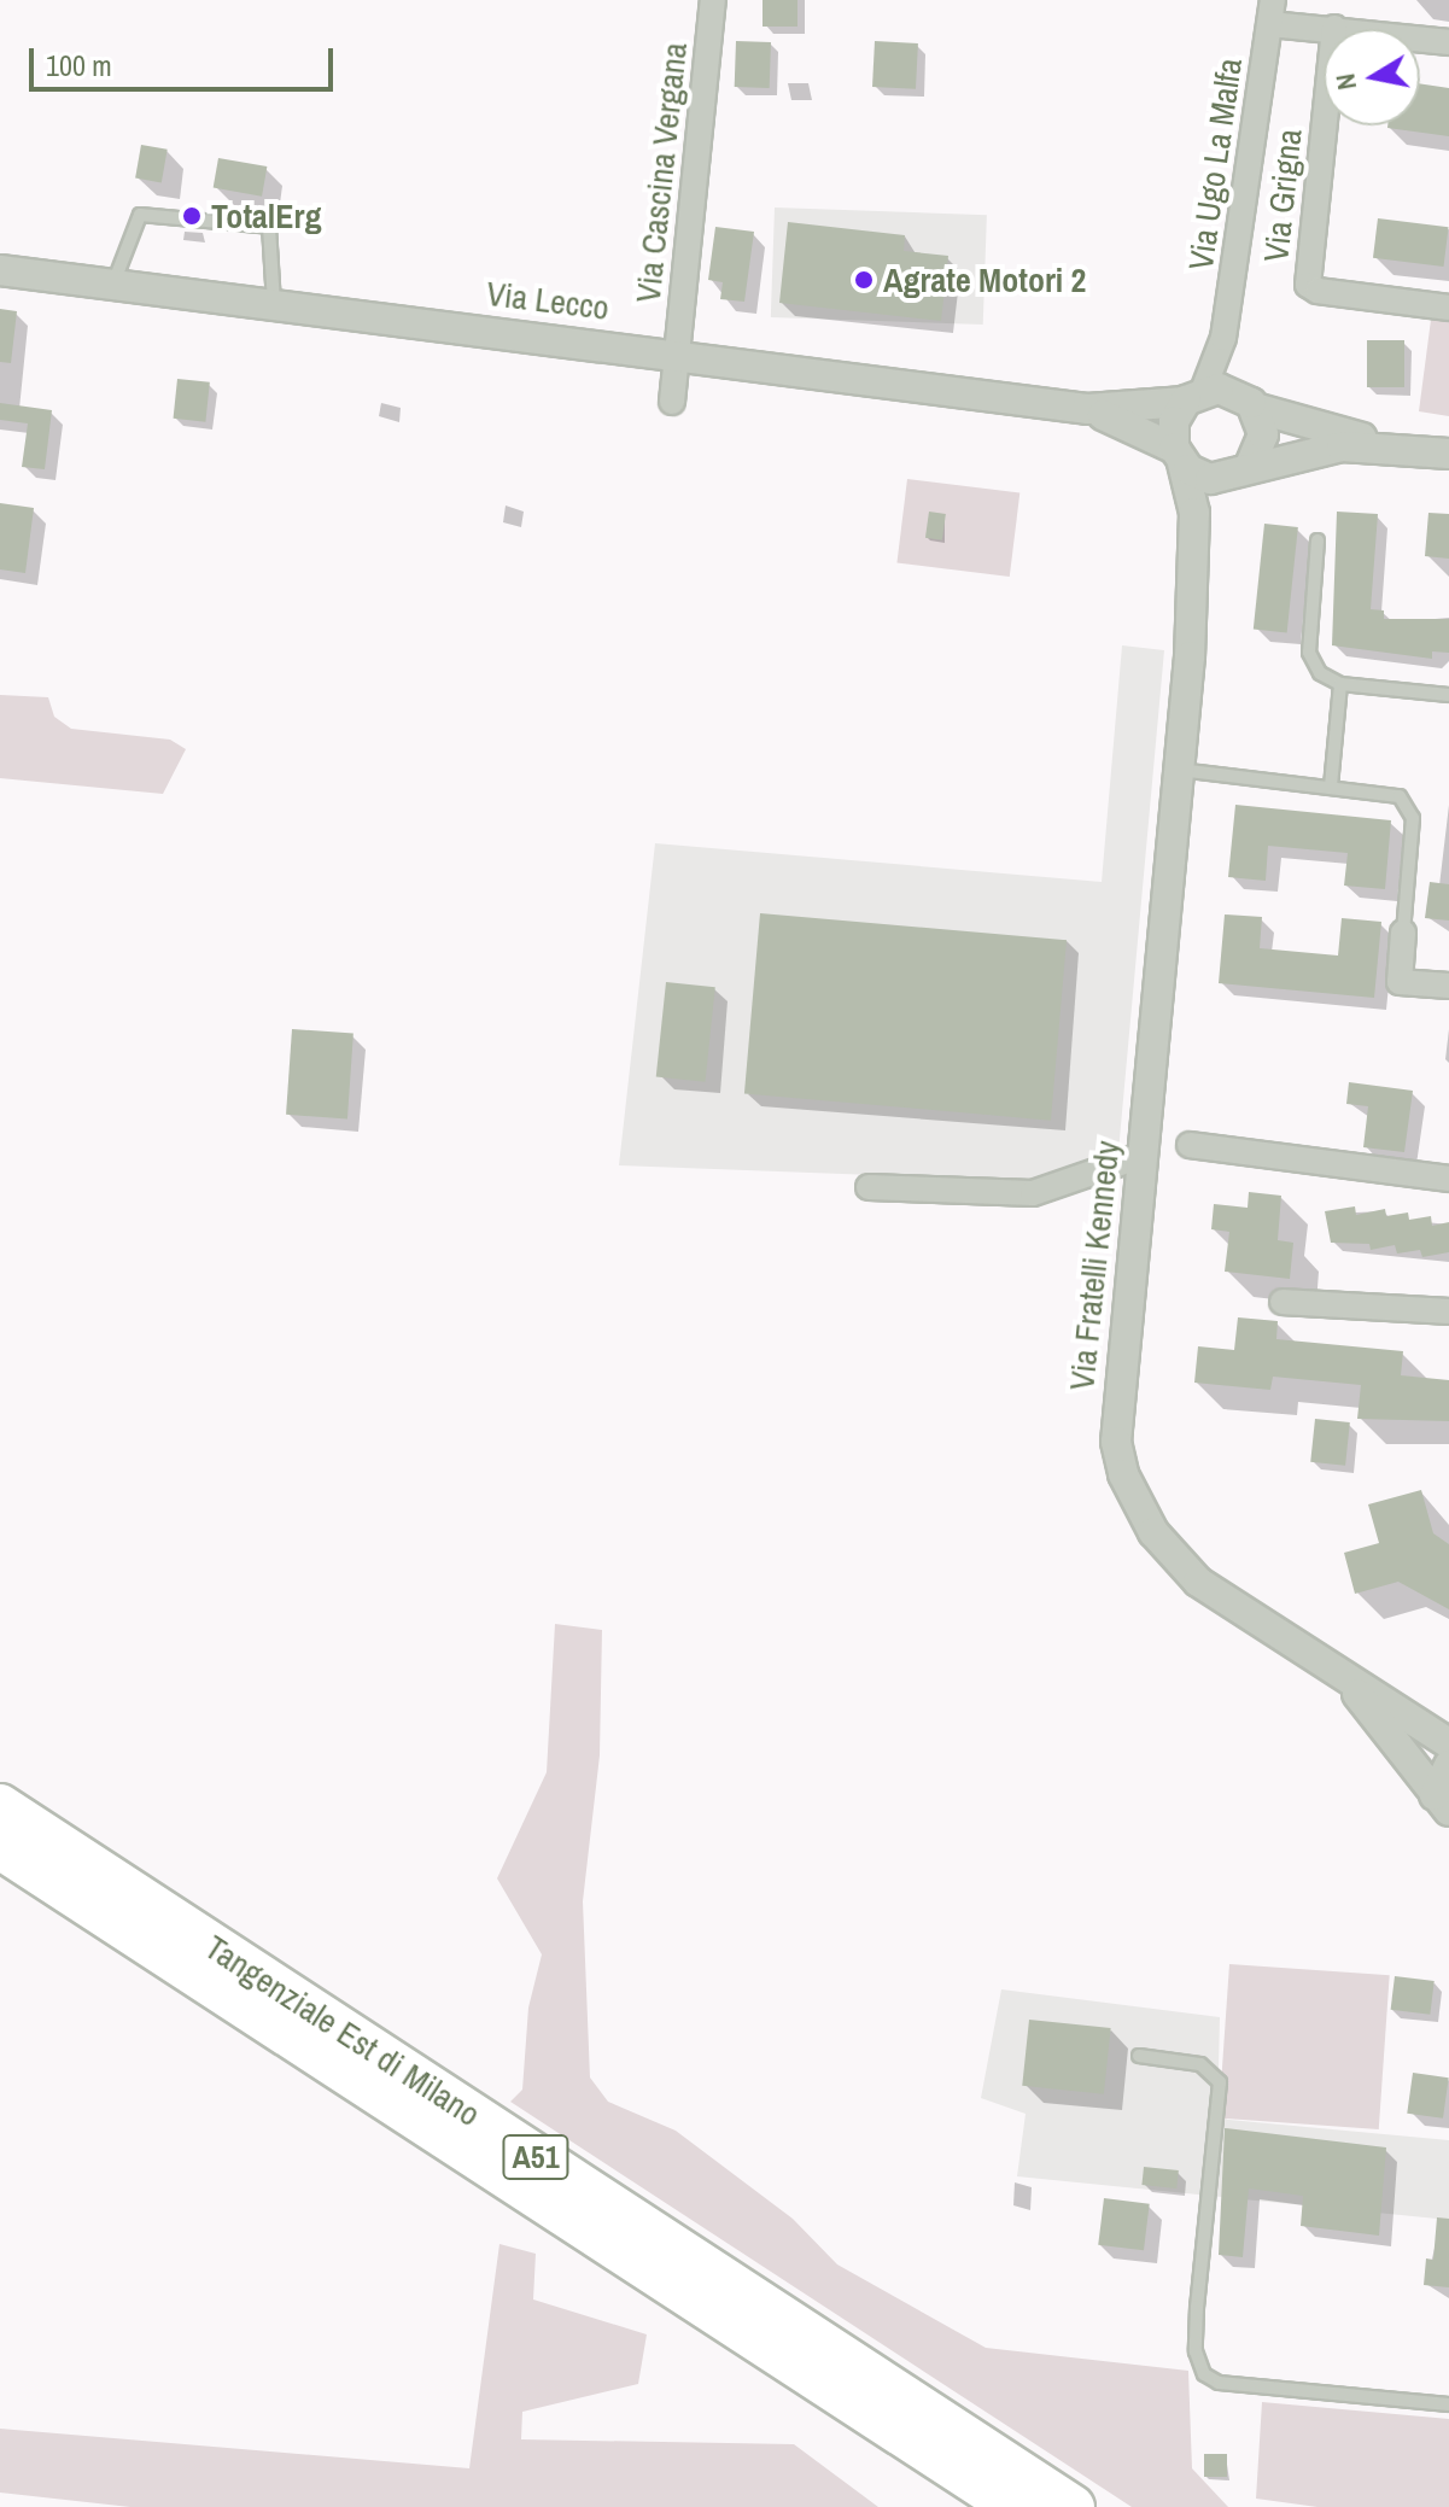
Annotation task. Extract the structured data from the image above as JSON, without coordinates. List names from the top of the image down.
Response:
{
  "streets": {
    "highway": ["Tangenziale Est di Milano", "A51"],
    "street": [
      "Via Ugo La Malfa",
      "Via Cascina Vergana",
      "Via Grigna",
      "Via Lecco",
      "Via Fratelli Kennedy"
    ]
  },
  "crossings": [
    ["Via Ugo La Malfa", "Via Lecco"],
    ["Via Ugo La Malfa", "Via Fratelli Kennedy"],
    ["Via Cascina Vergana", "Via Lecco"],
    ["Via Lecco", "Via Fratelli Kennedy"]
  ],
  "places": ["TotalErg", "Agrate Motori 2"],
  "scale_bar": "100 m",
  "north": "left"
}
